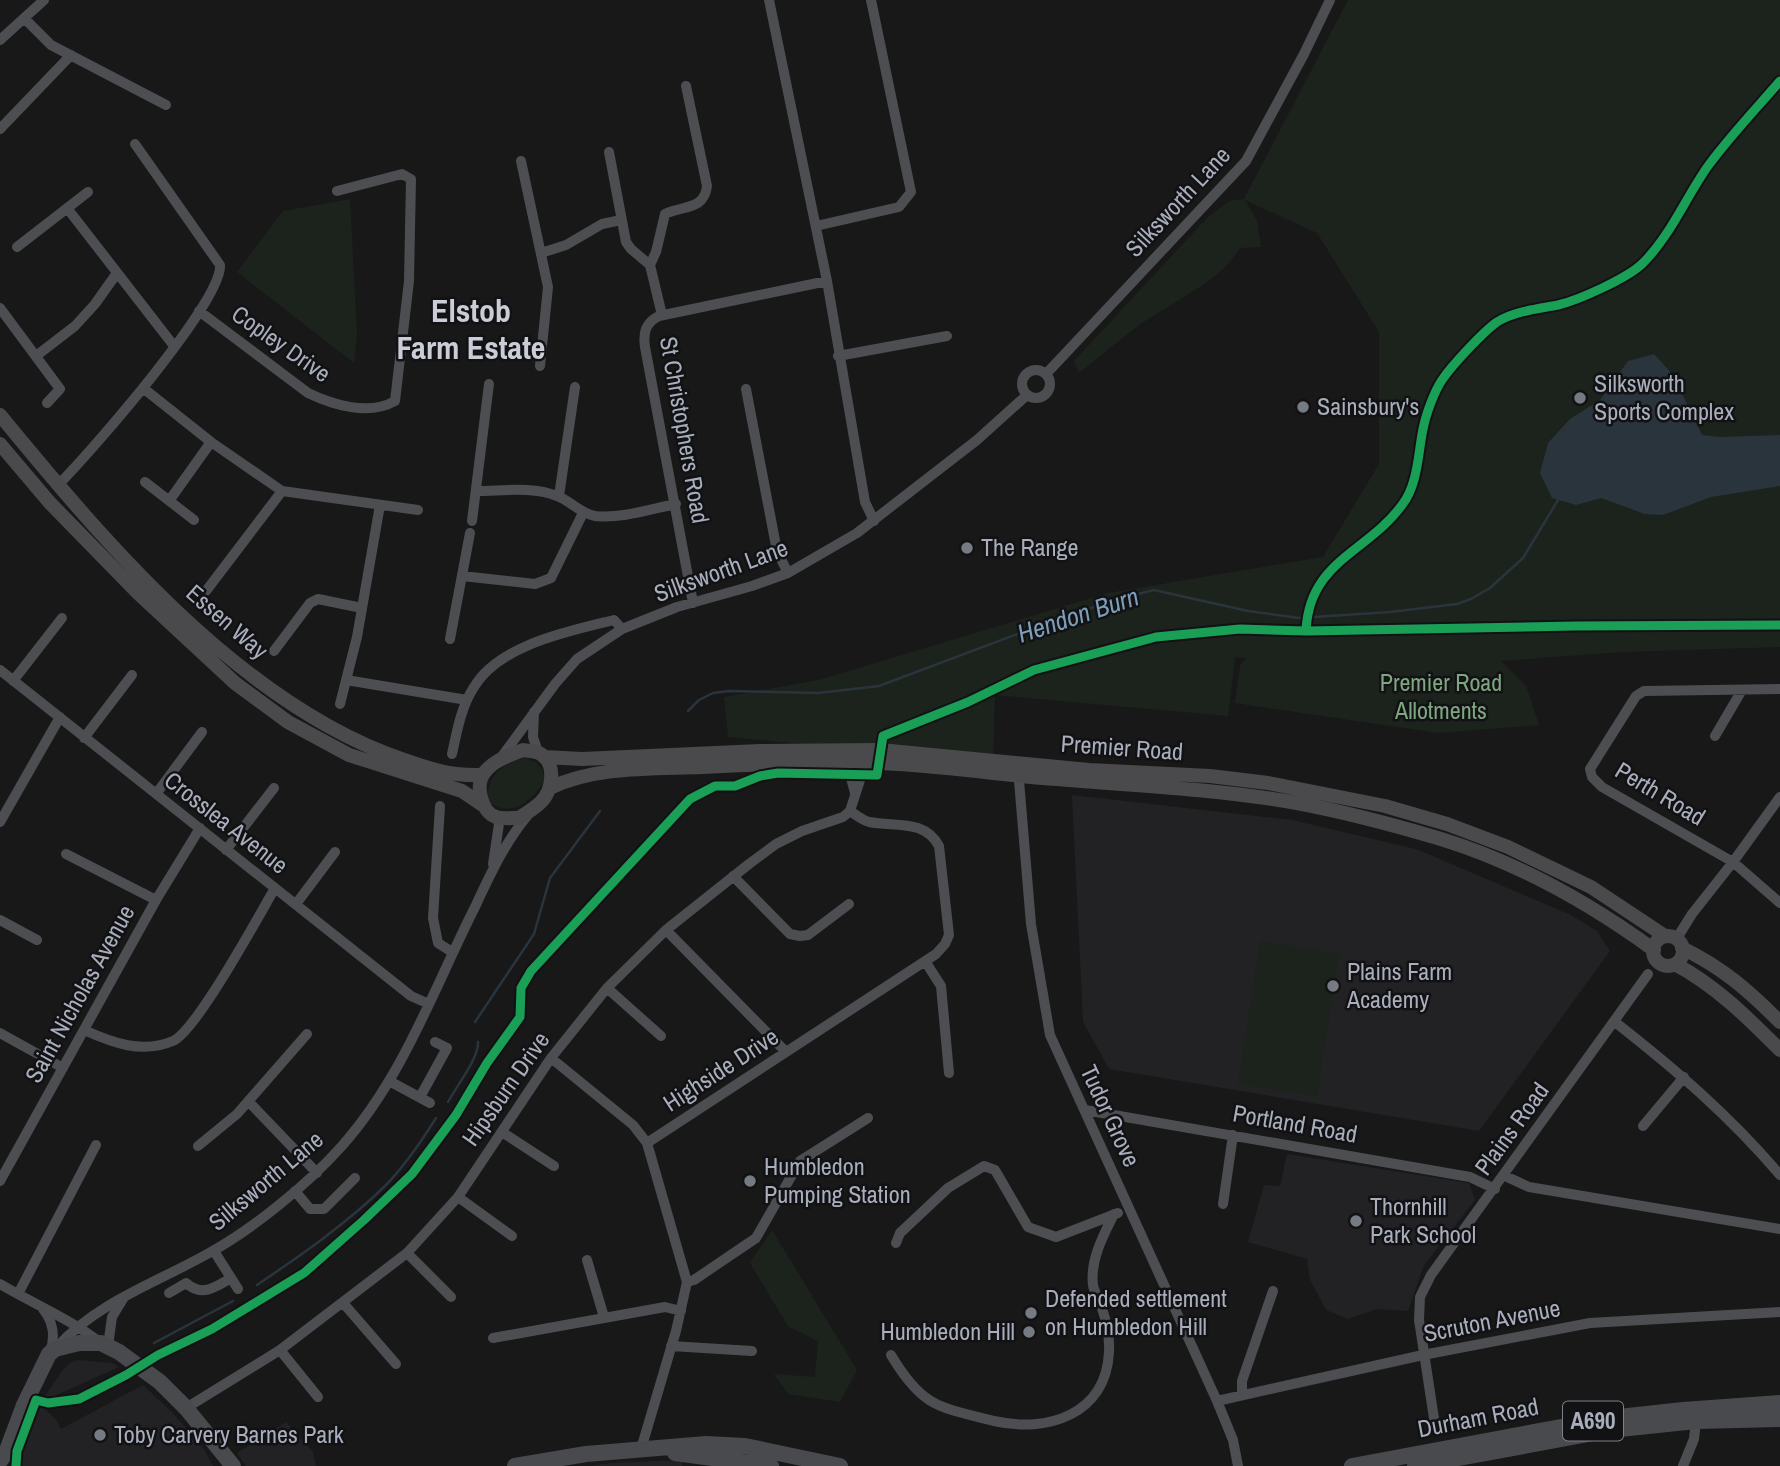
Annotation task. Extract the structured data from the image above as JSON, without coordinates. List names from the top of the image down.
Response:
{
  "streets": {
    "highway": ["Durham Road", "A690"],
    "main road": ["Essen Way", "Premier Road"],
    "street": [
      "Silksworth Lane",
      "Copley Drive",
      "St Christophers Road",
      "Perth Road",
      "Crosslea Avenue",
      "Saint Nicholas Avenue",
      "Highside Drive",
      "Hipsburn Drive",
      "Tudor Grove",
      "Portland Road",
      "Plains Road",
      "Scruton Avenue"
    ]
  },
  "crossings": [
    ["Silksworth Lane", "St Christophers Road"],
    ["Silksworth Lane", "Essen Way"],
    ["Silksworth Lane", "Premier Road"],
    ["Silksworth Lane", "Crosslea Avenue"],
    ["Essen Way", "Premier Road"],
    ["Premier Road", "Tudor Grove"],
    ["Crosslea Avenue", "Saint Nicholas Avenue"],
    ["Highside Drive", "Hipsburn Drive"],
    ["Tudor Grove", "Portland Road"],
    ["Tudor Grove", "Scruton Avenue"],
    ["Portland Road", "Plains Road"],
    ["Plains Road", "Scruton Avenue"]
  ],
  "districts": ["Elstob Farm Estate"],
  "water": ["Hendon Burn"],
  "parks": ["Premier Road Allotments"],
  "places": [
    "Silksworth Sports Complex",
    "Sainsbury's",
    "The Range",
    "Plains Farm Academy",
    "Humbledon Pumping Station",
    "Thornhill Park School",
    "Defended settlement on Humbledon Hill",
    "Humbledon Hill",
    "Toby Carvery Barnes Park"
  ]
}
